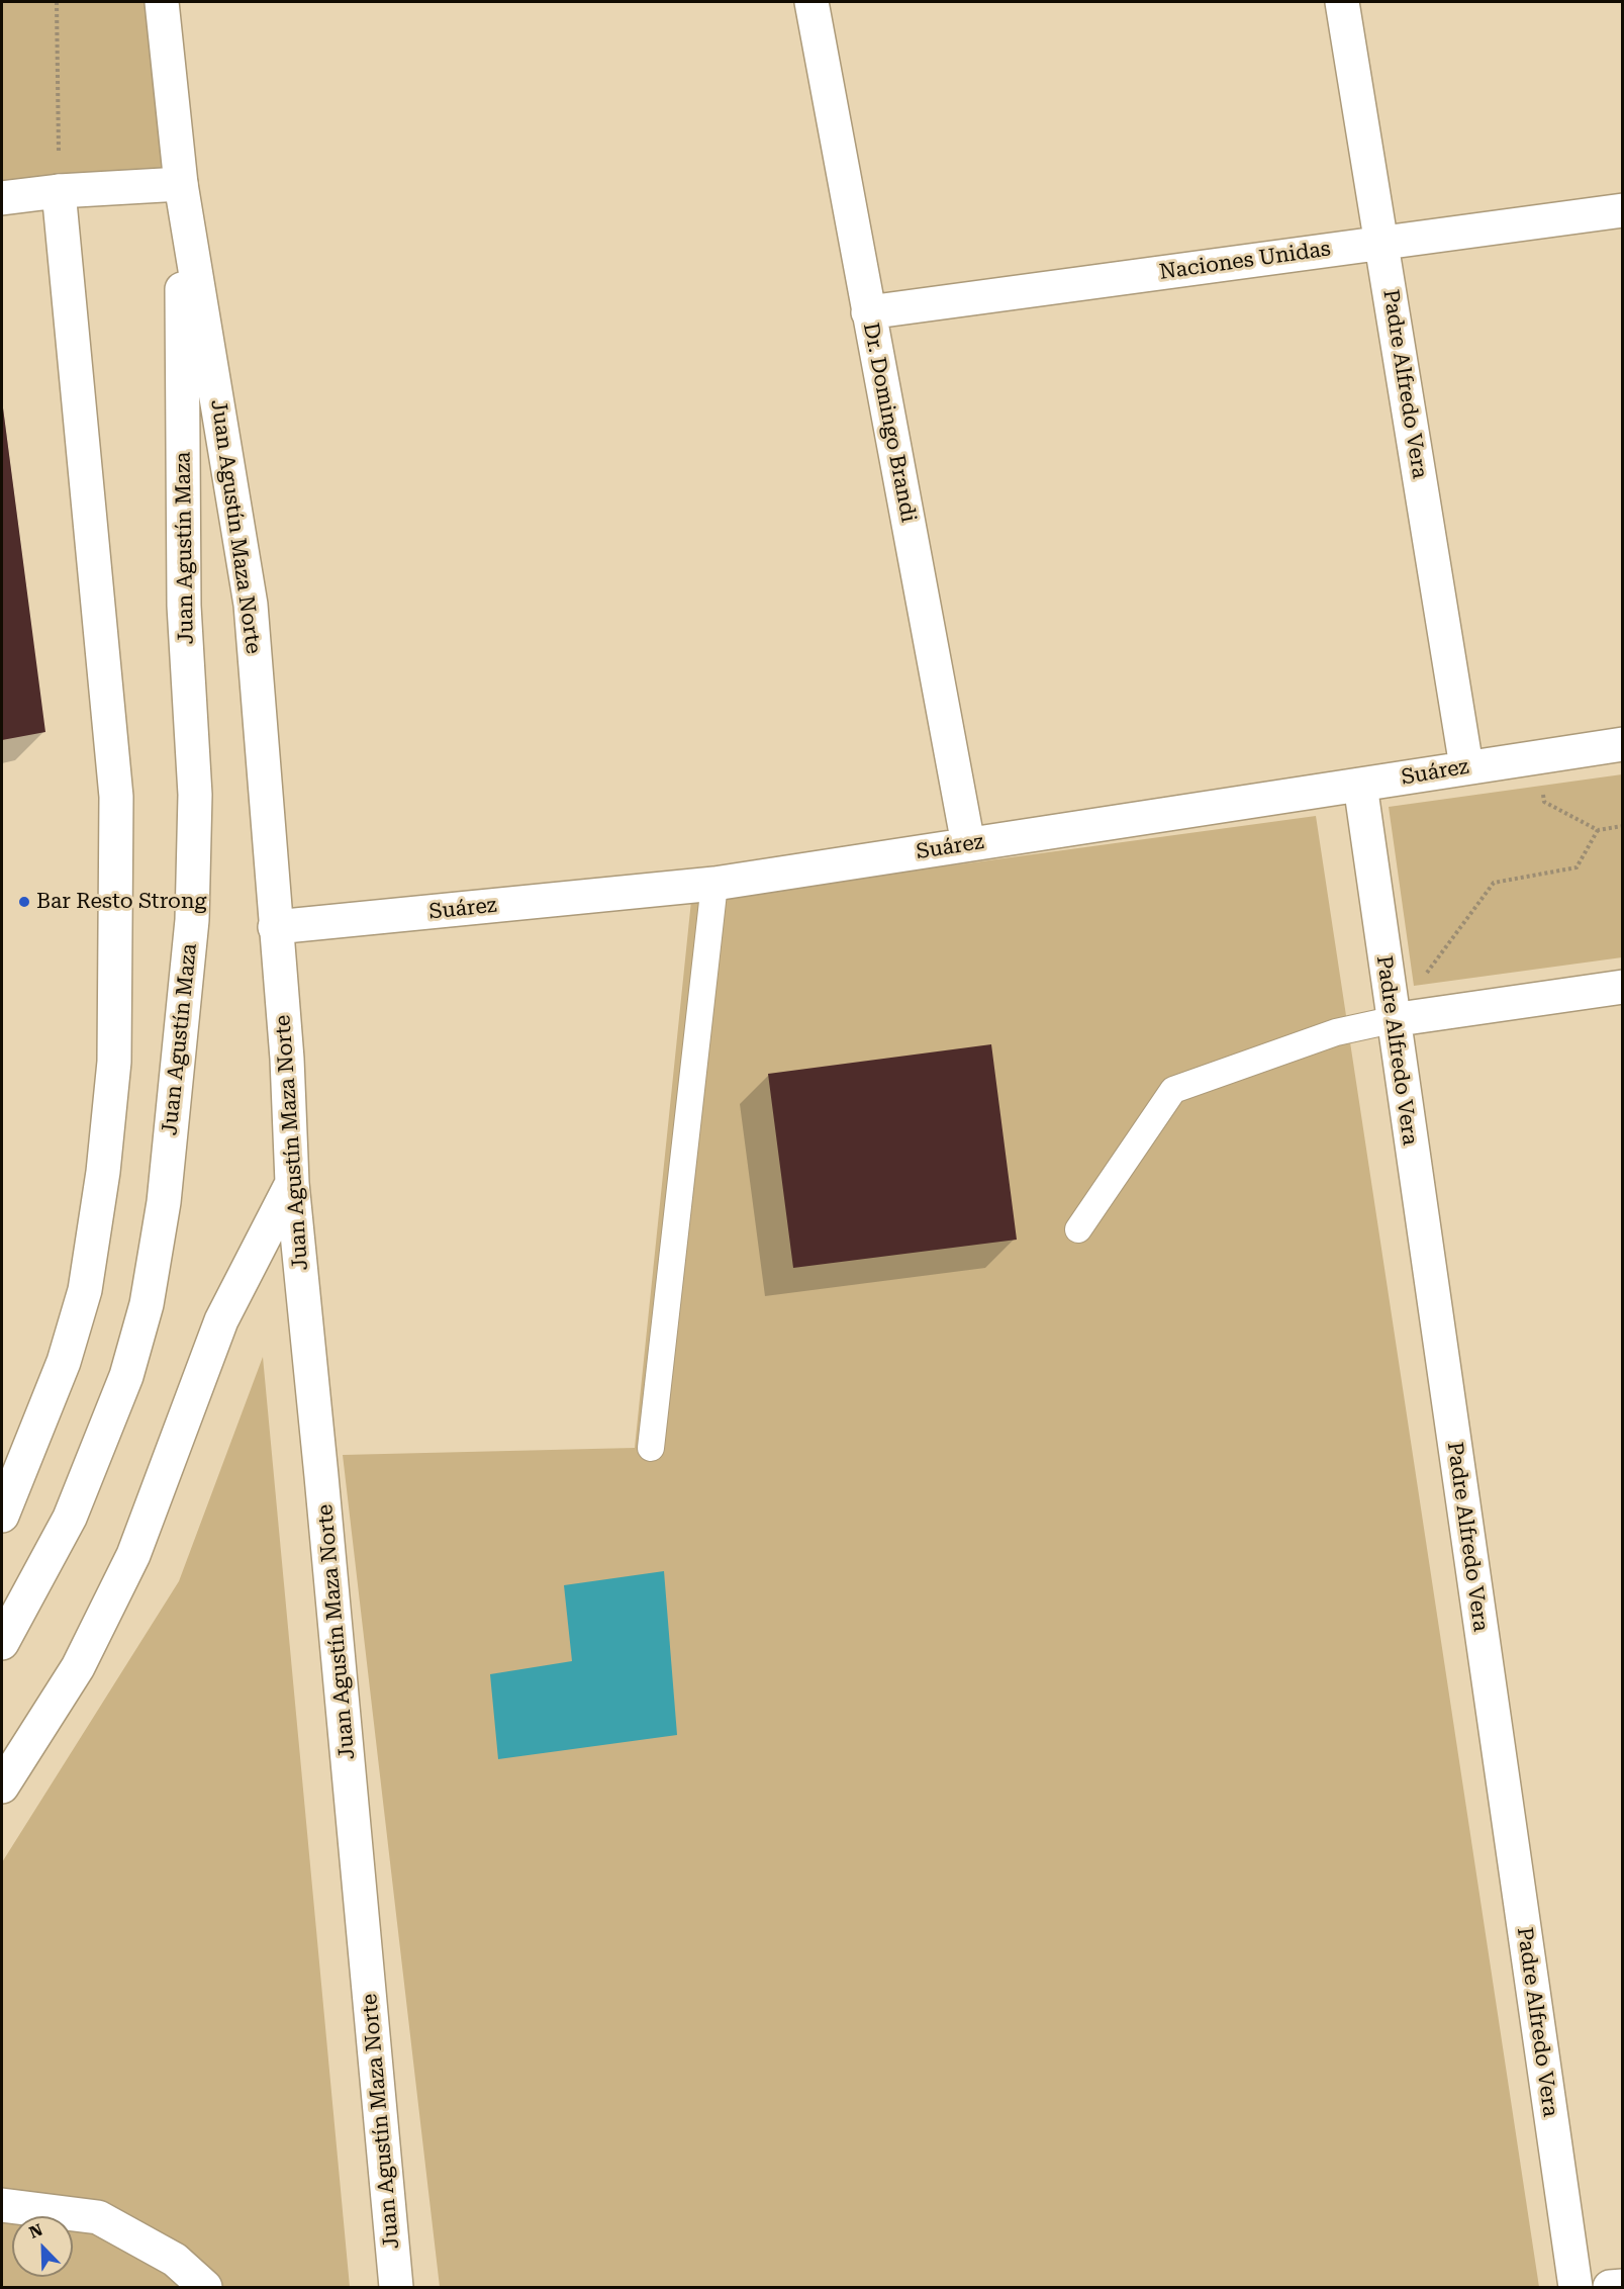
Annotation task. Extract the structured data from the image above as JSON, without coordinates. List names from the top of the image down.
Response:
{
  "streets": {
    "main road": [
      "Naciones Unidas",
      "Padre Alfredo Vera",
      "Dr. Domingo Brandi",
      "Juan Agustín Maza Norte",
      "Juan Agustín Maza",
      "Suárez"
    ]
  },
  "crossings": [
    ["Naciones Unidas", "Padre Alfredo Vera"],
    ["Naciones Unidas", "Dr. Domingo Brandi"],
    ["Padre Alfredo Vera", "Suárez"],
    ["Dr. Domingo Brandi", "Suárez"],
    ["Juan Agustín Maza Norte", "Juan Agustín Maza"],
    ["Juan Agustín Maza Norte", "Suárez"]
  ],
  "places": ["Bar Resto Strong"],
  "north": "top left"
}
